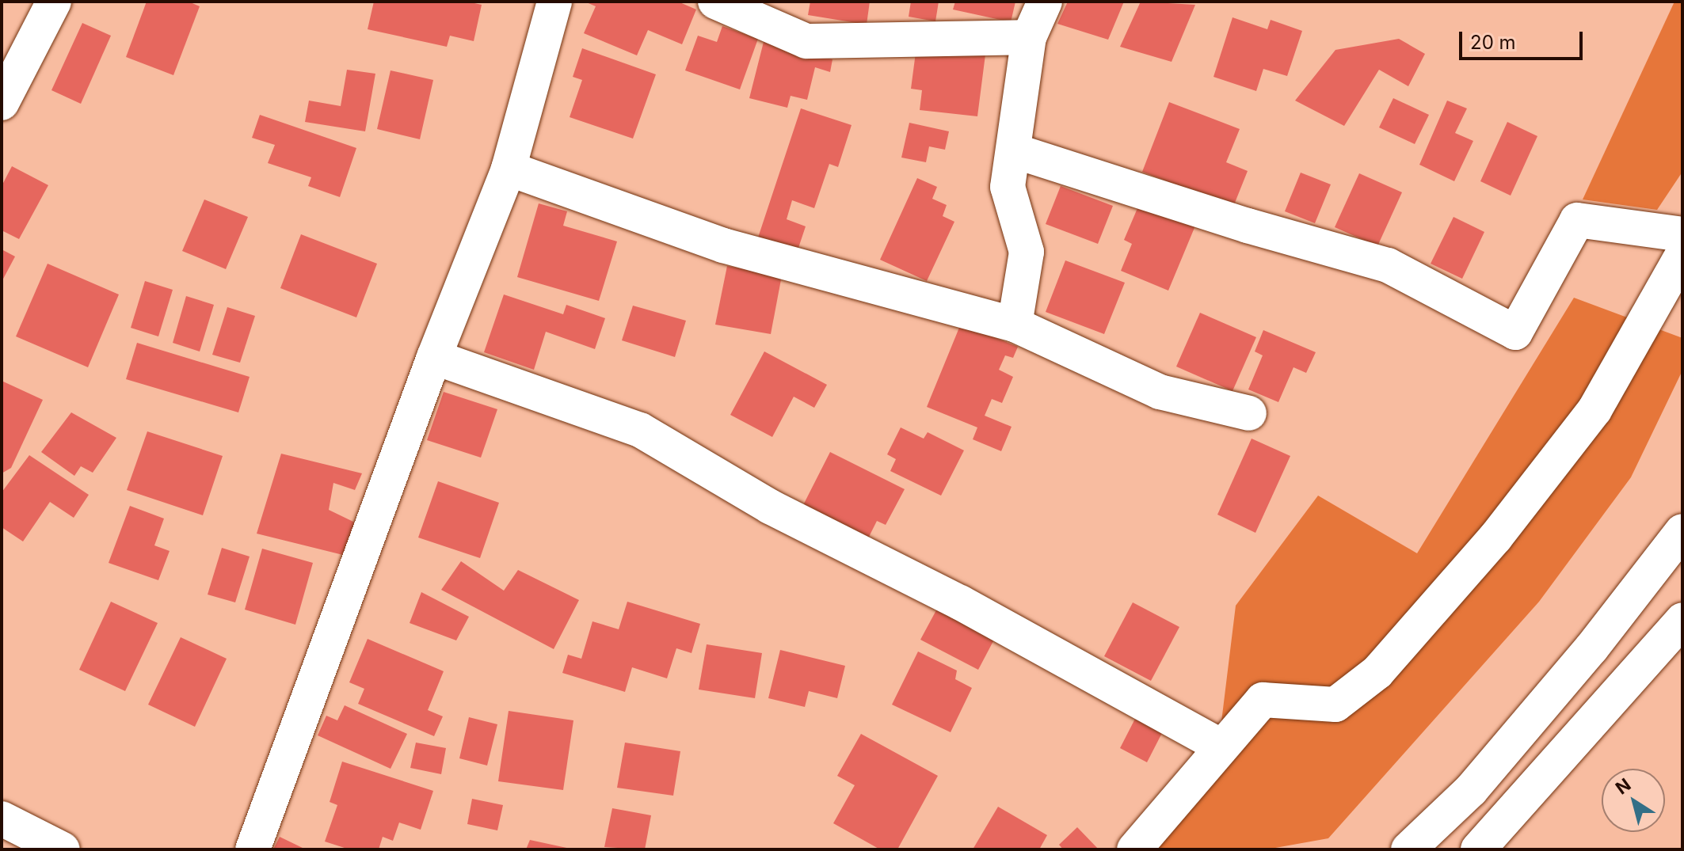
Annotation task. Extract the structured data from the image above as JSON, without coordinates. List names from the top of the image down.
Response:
{
  "scale_bar": "20 m",
  "north": "top left"
}
